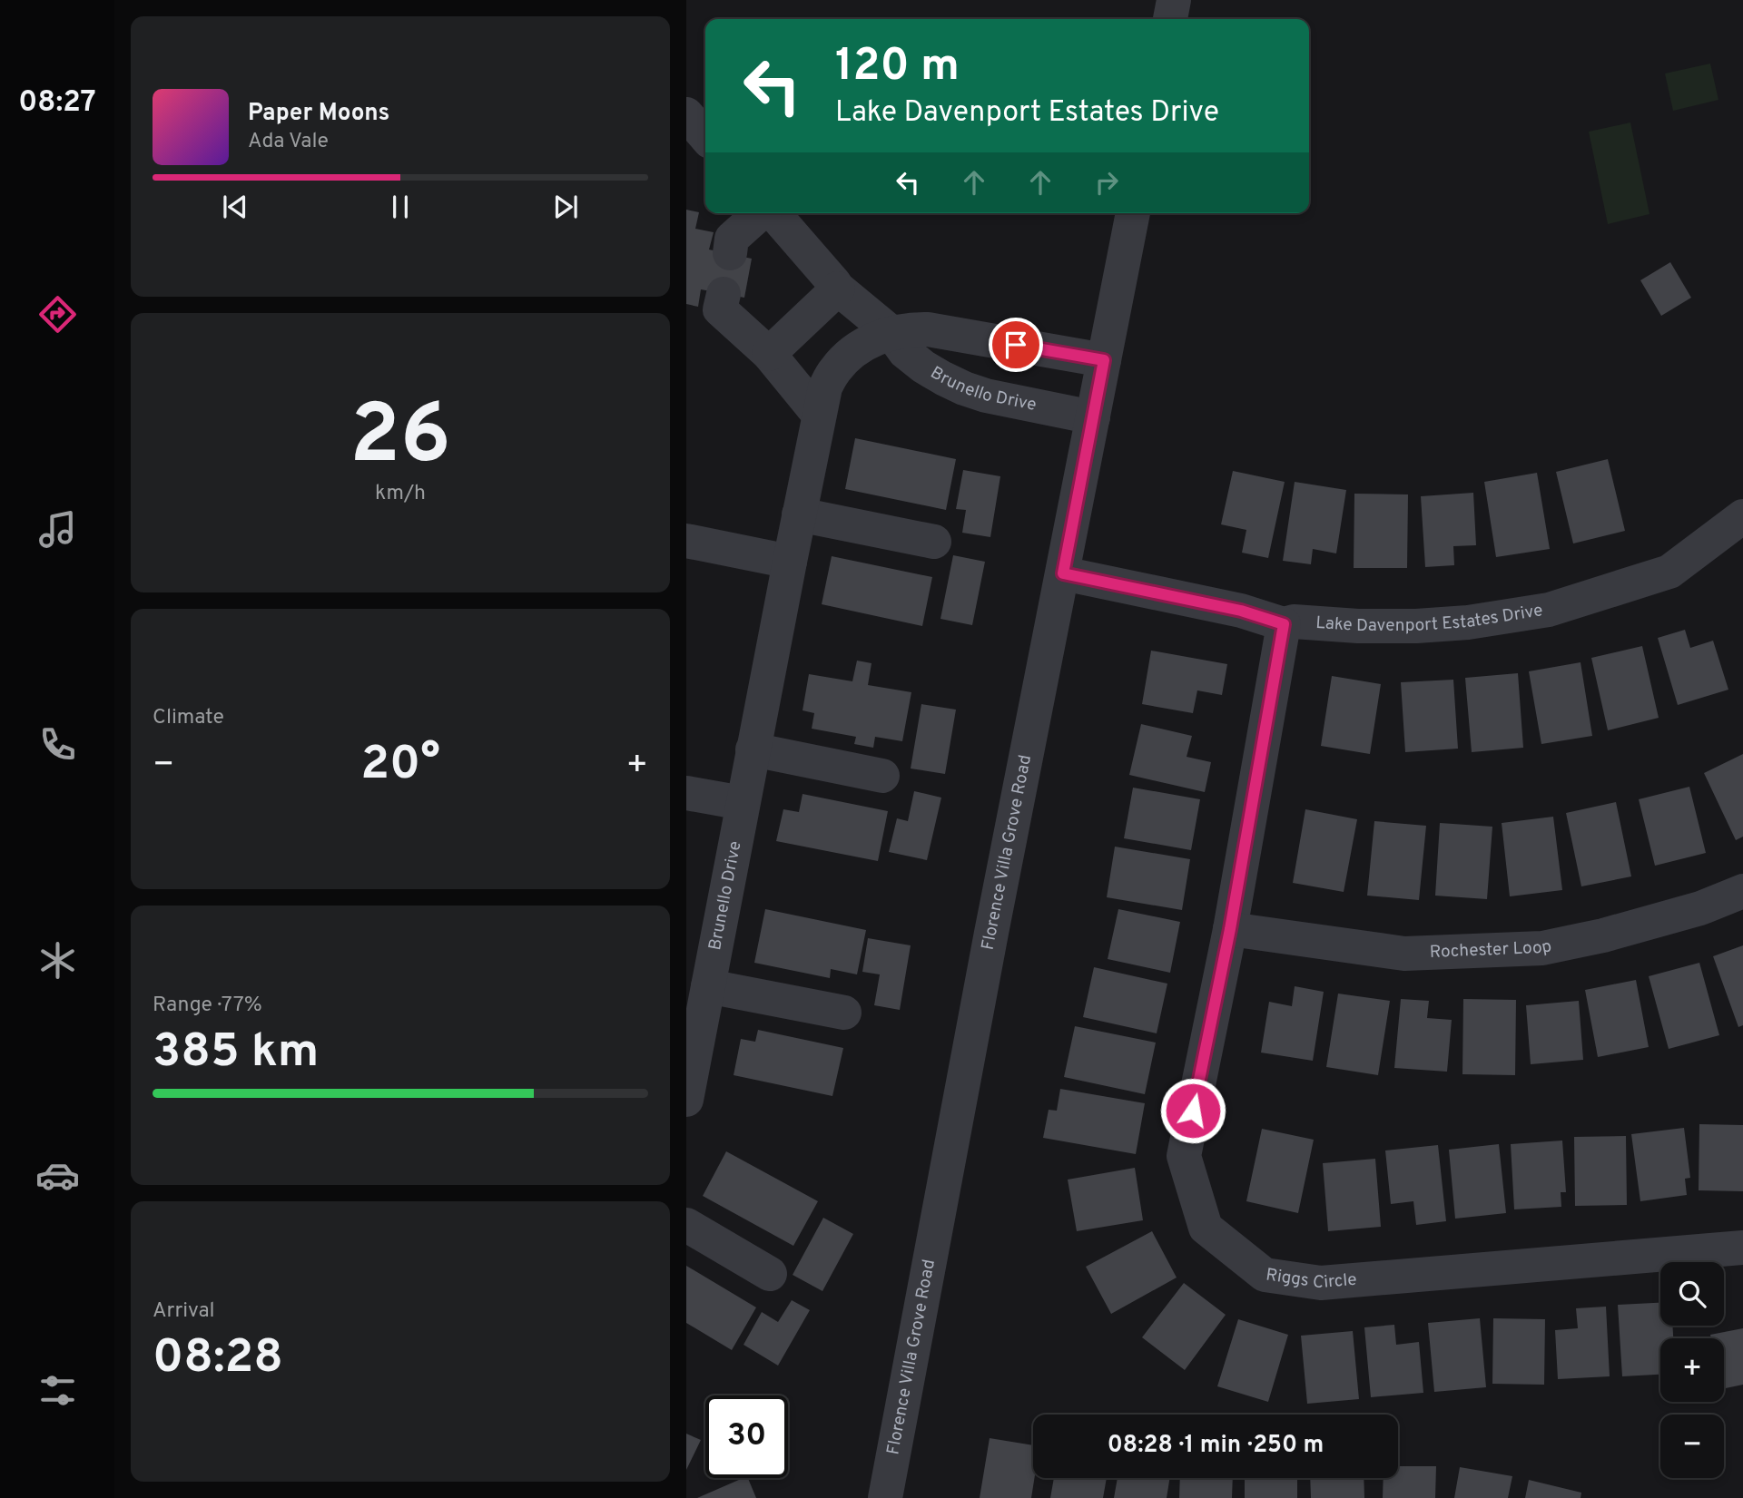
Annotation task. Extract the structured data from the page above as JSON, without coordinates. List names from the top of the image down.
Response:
{
  "streets": {
    "street": [
      "Brunello Drive",
      "Lake Davenport Estates Drive",
      "Florence Villa Grove Road",
      "Rochester Loop",
      "Riggs Circle"
    ]
  },
  "crossings": [
    ["Brunello Drive", "Florence Villa Grove Road"],
    ["Lake Davenport Estates Drive", "Florence Villa Grove Road"],
    ["Lake Davenport Estates Drive", "Riggs Circle"],
    ["Rochester Loop", "Riggs Circle"]
  ],
  "page": {
    "tabs": "08:27",
    "turn": ["120 m", "Lake Davenport Estates Drive"],
    "song": ["Paper Moons", "Ada Vale"],
    "tile": [
      ["26", "km/h"],
      "Climate",
      ["Range · 77%", "385 km"],
      ["Arrival", "08:28"]
    ],
    "heat": ["−", "20°", "+"],
    "map_buttons": ["+", "−"],
    "limit": "30",
    "trip": "08:28 · 1 min · 250 m"
  }
}
